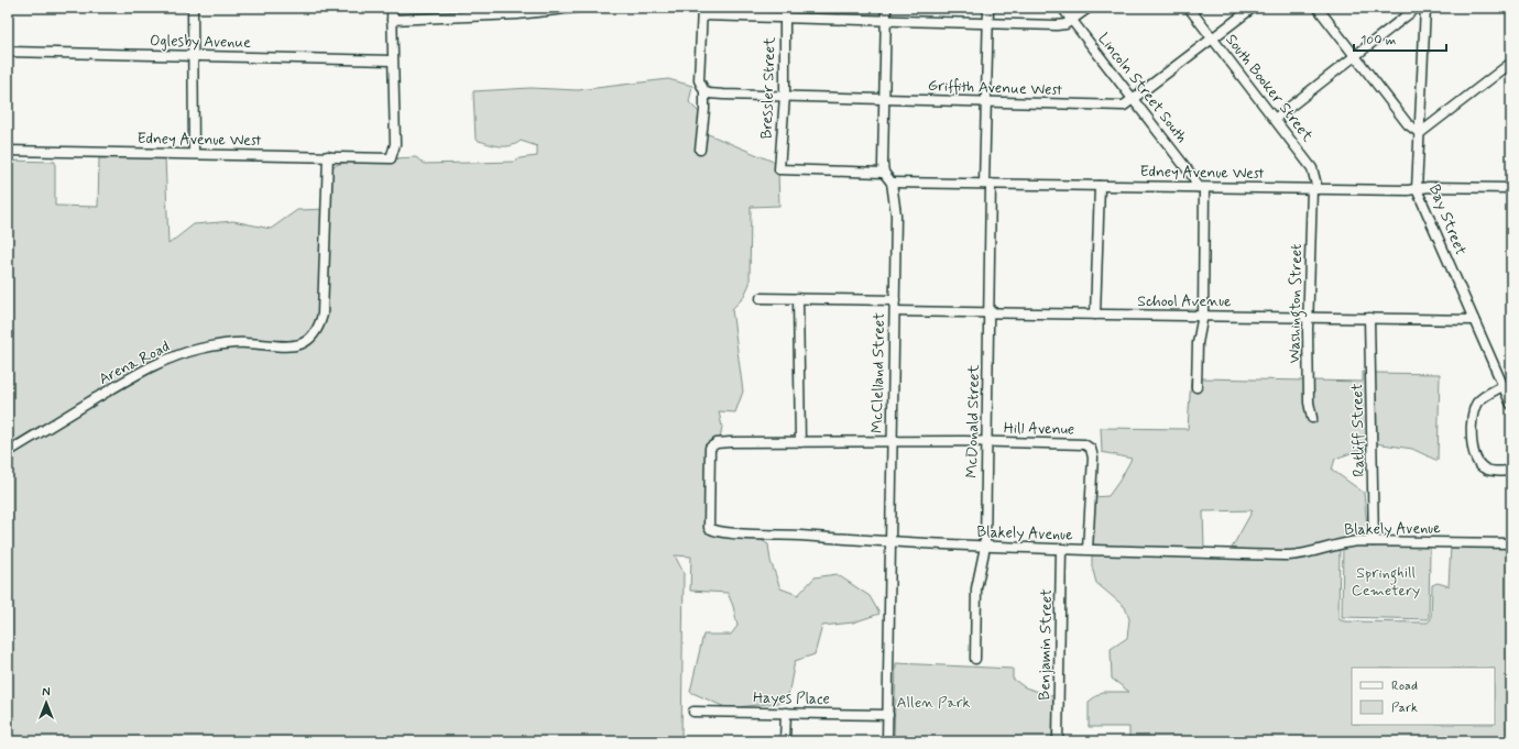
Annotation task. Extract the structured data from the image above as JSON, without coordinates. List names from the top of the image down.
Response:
{
  "streets": {
    "street": [
      "Oglesby Avenue",
      "Bressler Street",
      "Griffith Avenue West",
      "Lincoln Street South",
      "South Booker Street",
      "Edney Avenue West",
      "Bay Street",
      "School Avenue",
      "Washington Street",
      "Arena Road",
      "McClelland Street",
      "McDonald Street",
      "Hill Avenue",
      "Ratliff Street",
      "Blakely Avenue",
      "Benjamin Street",
      "Hayes Place"
    ]
  },
  "crossings": [
    ["Oglesby Avenue", "Edney Avenue West"],
    ["Bressler Street", "Griffith Avenue West"],
    ["Griffith Avenue West", "Lincoln Street South"],
    ["Griffith Avenue West", "South Booker Street"],
    ["Griffith Avenue West", "McDonald Street"],
    ["Lincoln Street South", "Edney Avenue West"],
    ["South Booker Street", "Edney Avenue West"],
    ["South Booker Street", "Washington Street"],
    ["Edney Avenue West", "Bay Street"],
    ["Edney Avenue West", "Washington Street"],
    ["Edney Avenue West", "Arena Road"],
    ["Edney Avenue West", "McClelland Street"],
    ["Edney Avenue West", "McDonald Street"],
    ["Bay Street", "School Avenue"],
    ["School Avenue", "Washington Street"],
    ["School Avenue", "McClelland Street"],
    ["School Avenue", "McDonald Street"],
    ["School Avenue", "Ratliff Street"],
    ["McClelland Street", "Hill Avenue"],
    ["McClelland Street", "Blakely Avenue"],
    ["McClelland Street", "Hayes Place"],
    ["McDonald Street", "Hill Avenue"],
    ["McDonald Street", "Blakely Avenue"],
    ["Hill Avenue", "Blakely Avenue"],
    ["Ratliff Street", "Blakely Avenue"],
    ["Blakely Avenue", "Benjamin Street"]
  ],
  "parks": ["Springhill Cemetery", "Allen Park"],
  "legend": ["Road", "Park"],
  "scale_bar": "100 m",
  "north": "top"
}
